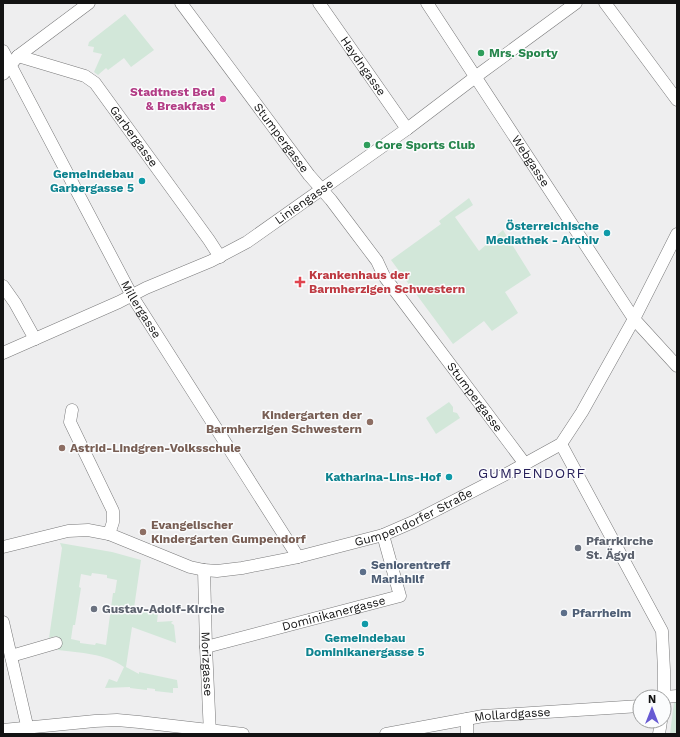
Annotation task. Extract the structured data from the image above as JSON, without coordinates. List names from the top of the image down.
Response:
{
  "streets": {
    "street": [
      "Haydngasse",
      "Garbergasse",
      "Stumpergasse",
      "Webgasse",
      "Liniengasse",
      "Millergasse",
      "Gumpendorfer Straße",
      "Dominikanergasse",
      "Morizgasse",
      "Mollardgasse"
    ]
  },
  "crossings": [
    ["Haydngasse", "Liniengasse"],
    ["Garbergasse", "Liniengasse"],
    ["Garbergasse", "Millergasse"],
    ["Stumpergasse", "Liniengasse"],
    ["Stumpergasse", "Gumpendorfer Straße"],
    ["Webgasse", "Liniengasse"],
    ["Webgasse", "Gumpendorfer Straße"],
    ["Liniengasse", "Millergasse"],
    ["Millergasse", "Gumpendorfer Straße"],
    ["Gumpendorfer Straße", "Dominikanergasse"],
    ["Gumpendorfer Straße", "Morizgasse"],
    ["Dominikanergasse", "Morizgasse"]
  ],
  "districts": ["GUMPENDORF"],
  "places": {
    "other": [
      "Mrs. Sporty",
      "Stadtnest Bed & Breakfast",
      "Core Sports Club",
      "Gemeindebau Garbergasse 5",
      "Österreichische Mediathek - Archiv",
      "Kindergarten der Barmherzigen Schwestern",
      "Astrid-Lindgren-Volksschule",
      "Katharina-Lins-Hof",
      "Evangelischer Kindergarten Gumpendorf",
      "Pfarrkirche St. Ägyd",
      "Seniorentreff Mariahilf",
      "Gustav-Adolf-Kirche",
      "Pfarrheim",
      "Gemeindebau Dominikanergasse 5"
    ],
    "health": ["Krankenhaus der Barmherzigen Schwestern"]
  },
  "north": "top"
}
